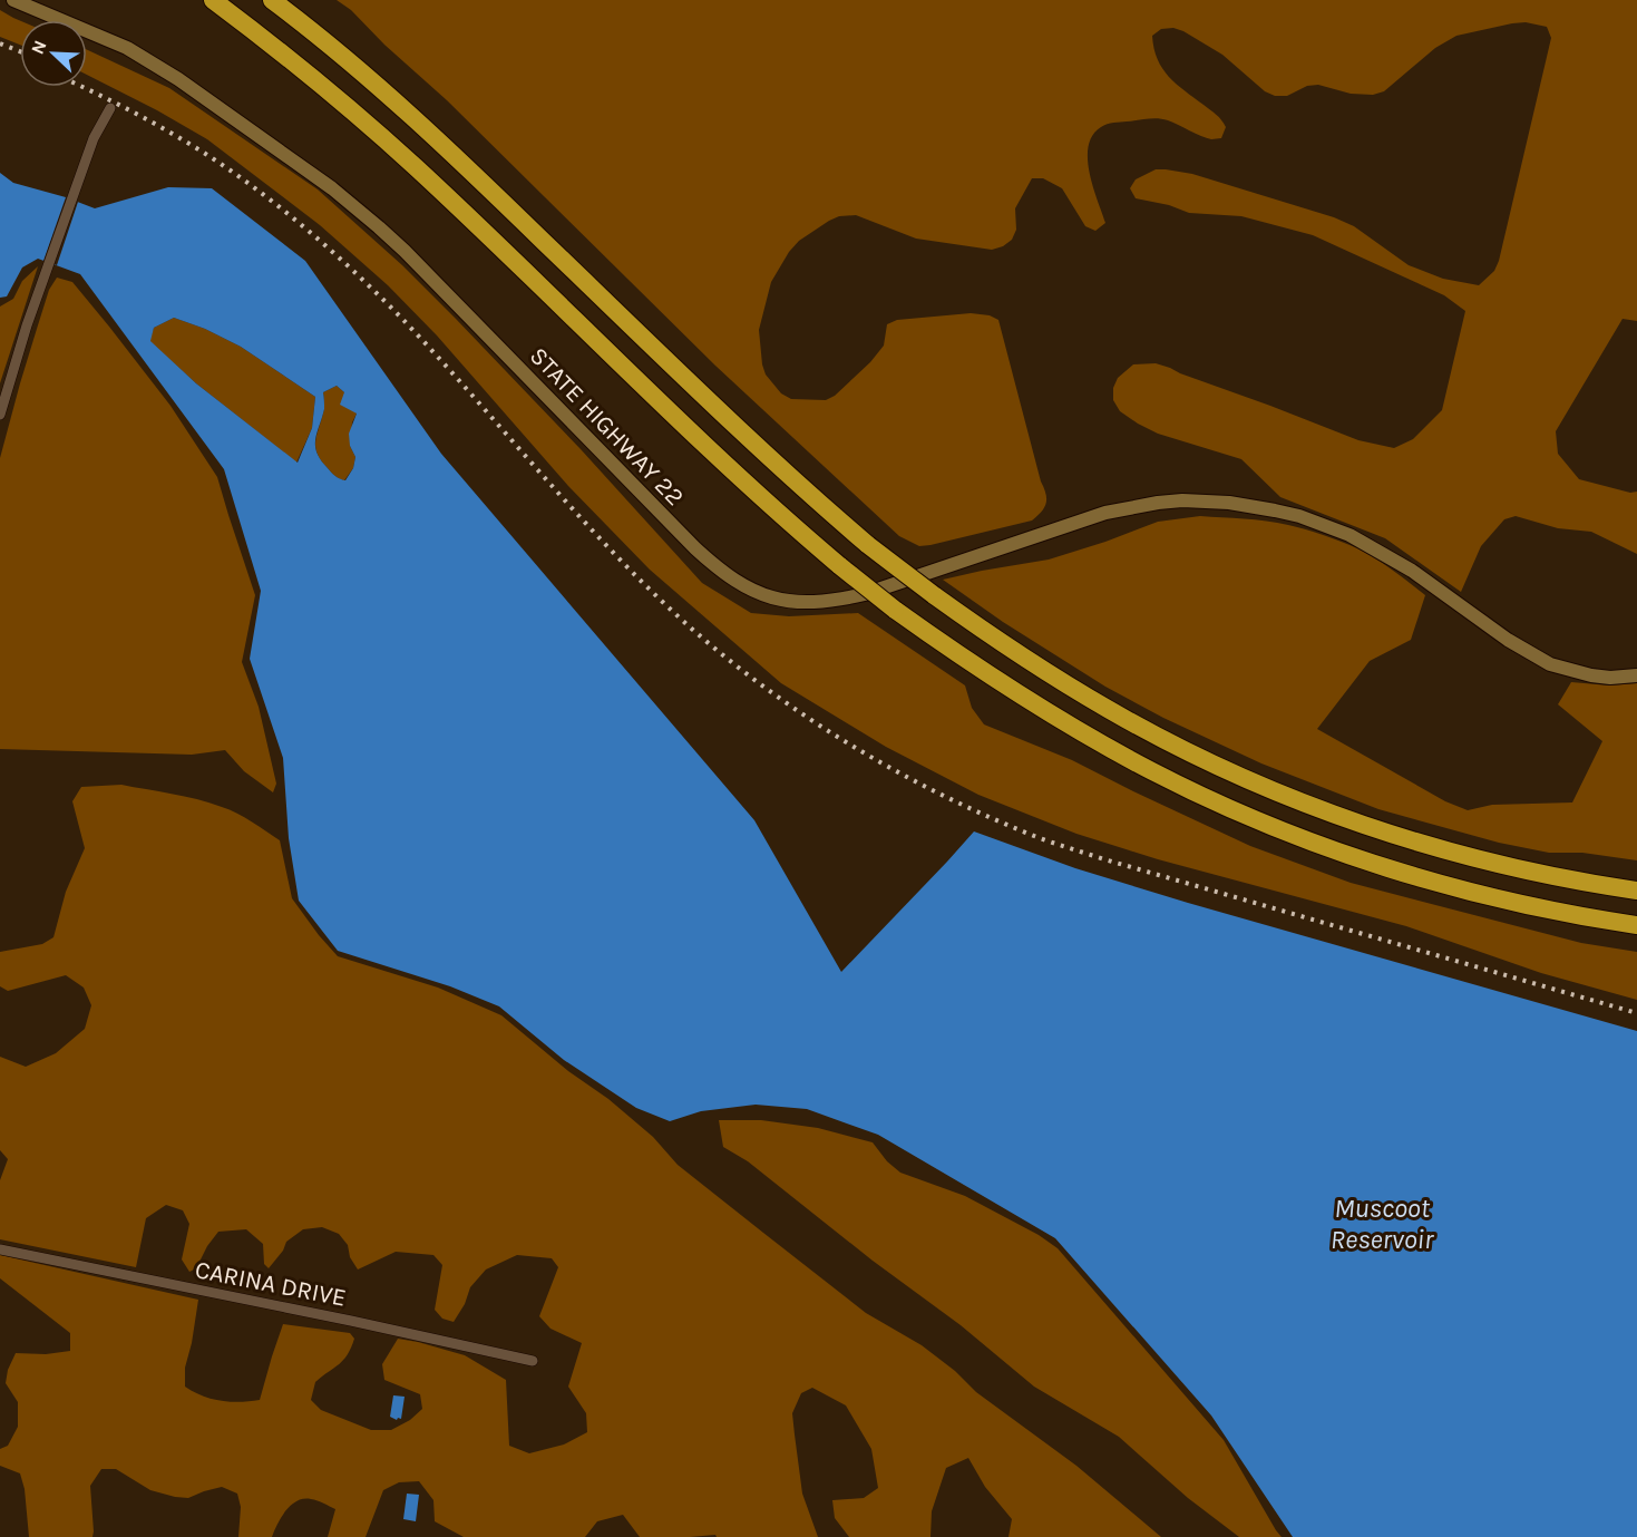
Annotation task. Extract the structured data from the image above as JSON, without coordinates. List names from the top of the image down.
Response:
{
  "streets": {
    "main road": ["STATE HIGHWAY 22"],
    "street": ["CARINA DRIVE"]
  },
  "water": ["Muscoot Reservoir"],
  "north": "top left"
}
